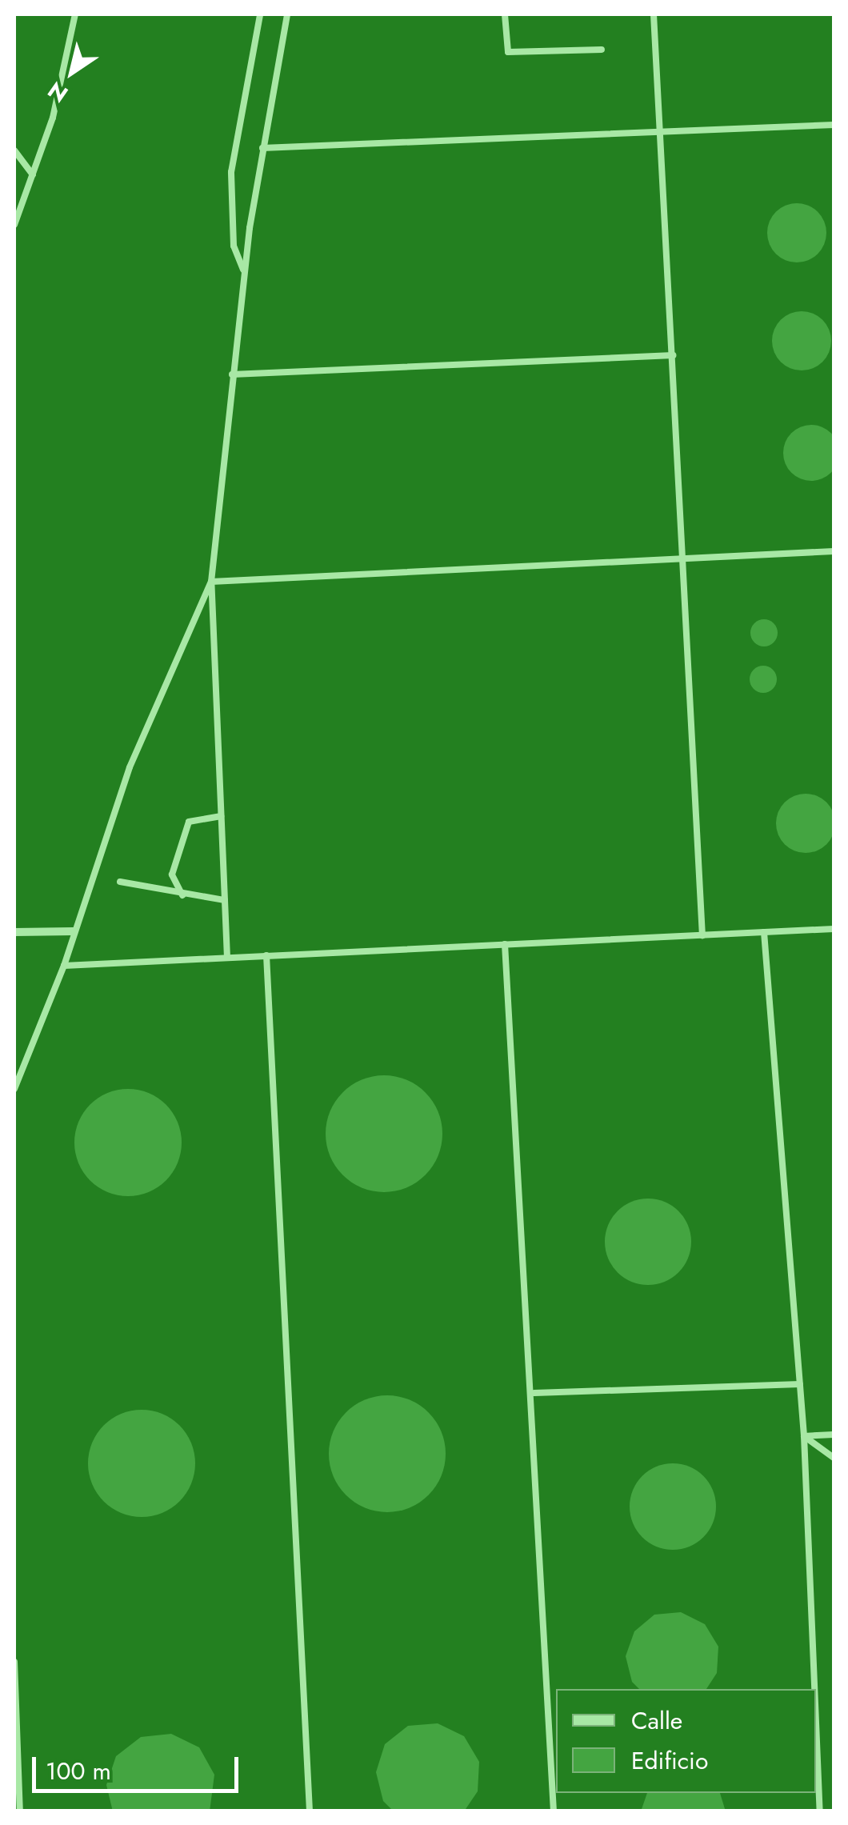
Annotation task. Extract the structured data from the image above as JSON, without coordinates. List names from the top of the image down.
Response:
{
  "legend": ["Calle", "Edificio"],
  "scale_bar": "100 m",
  "north": "bottom left"
}
